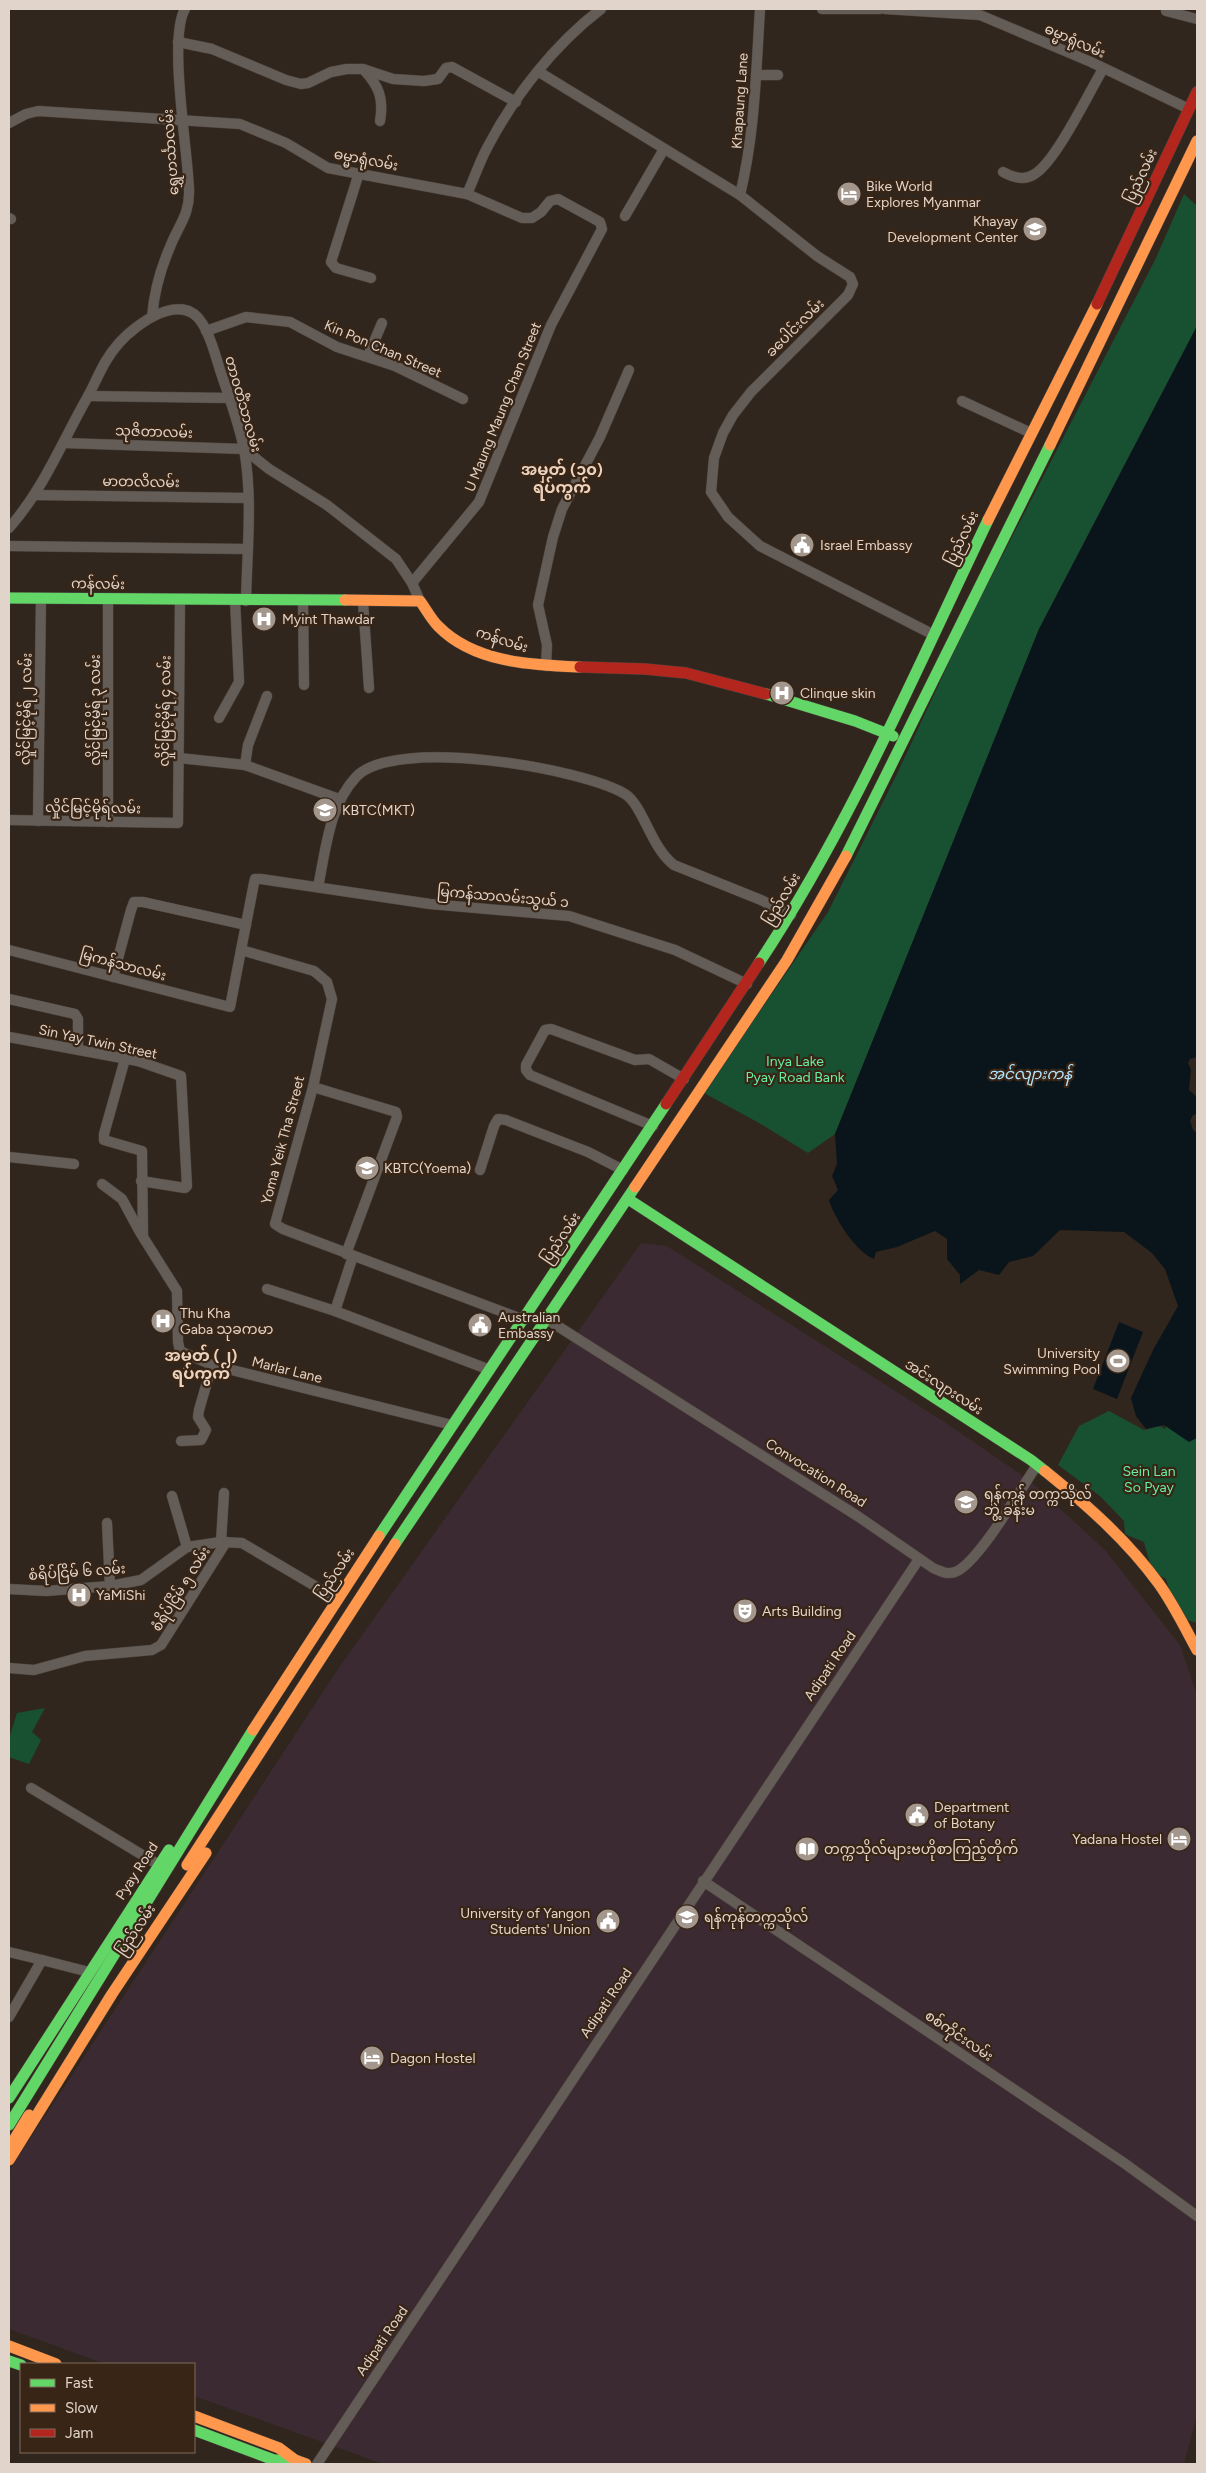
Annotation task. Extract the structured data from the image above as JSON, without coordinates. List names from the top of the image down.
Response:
{
  "streets": {
    "main road": [
      "ပြည်လမ်း",
      "ကန်လမ်း",
      "အင်းလျားလမ်း",
      "Pyay Road"
    ],
    "street": [
      "ဓမ္မာရုံလမ်း",
      "Khapaung Lane",
      "ရွှေဟင်္သာလမ်း",
      "ခပေါင်းလမ်း",
      "Kin Pon Chan Street",
      "တာဝတိံသာလမ်း",
      "U Maung Maung Chan Street",
      "သုဇိတာလမ်း",
      "မာတလိလမ်း",
      "လှိုင်မြင့်မိုရ် ၂ လမ်း",
      "လှိုင်မြင့်မိုရ် ၃ လမ်း",
      "လှိုင်မြင့်မိုရ် ၄ လမ်း",
      "လှိုင်မြင့်မိုရ်လမ်း",
      "မြကန်သာလမ်းသွယ် ၁",
      "မြကန်သာလမ်း",
      "Sin Yay Twin Street",
      "Yoma Yeik Tha Street",
      "Marlar Lane",
      "Convocation Road",
      "စံရိပ်ငြိမ် ၆ လမ်း",
      "စံရိပ်ငြိမ် ၅ လမ်း",
      "Adipati Road",
      "စစ်ကိုင်းလမ်း"
    ]
  },
  "crossings": [
    ["ဓမ္မာရုံလမ်း", "ရွှေဟင်္သာလမ်း"],
    ["ဓမ္မာရုံလမ်း", "ပြည်လမ်း"],
    ["ဓမ္မာရုံလမ်း", "U Maung Maung Chan Street"],
    ["Khapaung Lane", "ခပေါင်းလမ်း"],
    ["ရွှေဟင်္သာလမ်း", "တာဝတိံသာလမ်း"],
    ["ပြည်လမ်း", "ခပေါင်းလမ်း"],
    ["ပြည်လမ်း", "ကန်လမ်း"],
    ["ပြည်လမ်း", "မြကန်သာလမ်းသွယ် ၁"],
    ["ပြည်လမ်း", "Yoma Yeik Tha Street"],
    ["ပြည်လမ်း", "Marlar Lane"],
    ["ပြည်လမ်း", "အင်းလျားလမ်း"],
    ["ပြည်လမ်း", "Convocation Road"],
    ["ပြည်လမ်း", "စံရိပ်ငြိမ် ၆ လမ်း"],
    ["ပြည်လမ်း", "Pyay Road"],
    ["Kin Pon Chan Street", "တာဝတိံသာလမ်း"],
    ["တာဝတိံသာလမ်း", "သုဇိတာလမ်း"],
    ["တာဝတိံသာလမ်း", "မာတလိလမ်း"],
    ["တာဝတိံသာလမ်း", "ကန်လမ်း"],
    ["ကန်လမ်း", "လှိုင်မြင့်မိုရ် ၂ လမ်း"],
    ["ကန်လမ်း", "လှိုင်မြင့်မိုရ် ၃ လမ်း"],
    ["ကန်လမ်း", "လှိုင်မြင့်မိုရ် ၄ လမ်း"],
    ["လှိုင်မြင့်မိုရ် ၂ လမ်း", "လှိုင်မြင့်မိုရ်လမ်း"],
    ["လှိုင်မြင့်မိုရ် ၃ လမ်း", "လှိုင်မြင့်မိုရ်လမ်း"],
    ["လှိုင်မြင့်မိုရ် ၄ လမ်း", "လှိုင်မြင့်မိုရ်လမ်း"],
    ["မြကန်သာလမ်း", "Yoma Yeik Tha Street"],
    ["အင်းလျားလမ်း", "Convocation Road"],
    ["Convocation Road", "Adipati Road"],
    ["စံရိပ်ငြိမ် ၆ လမ်း", "စံရိပ်ငြိမ် ၅ လမ်း"],
    ["Adipati Road", "စစ်ကိုင်းလမ်း"]
  ],
  "districts": ["အမှတ် (၁၀) ရပ်ကွက်", "အမှတ် (၂) ရပ်ကွက်"],
  "water": ["အင်လျားကန်"],
  "parks": ["Inya Lake Pyay Road Bank", "Sein Lan So Pyay"],
  "places": {
    "hotel": ["Bike World Explores Myanmar", "Yadana Hostel", "Dagon Hostel"],
    "school or university": [
      "Khayay Development Center",
      "KBTC(MKT)",
      "KBTC(Yoema)",
      "ရန်ကုန် တက္ကသိုလ် ဘွဲ့ ခန်းမ",
      "ရန်ကုန်တက္ကသိုလ်"
    ],
    "public building": [
      "Israel Embassy",
      "Australian Embassy",
      "Department of Botany",
      "University of Yangon Students' Union"
    ],
    "hospital": [
      "Myint Thawdar",
      "Clinque skin",
      "Thu Kha Gaba သုခကမာ",
      "YaMiShi"
    ],
    "sports": ["University Swimming Pool"],
    "theatre": ["Arts Building"],
    "library": ["တက္ကသိုလ်များဗဟိုစာကြည့်တိုက်"]
  },
  "legend": ["Fast", "Slow", "Jam"]
}
